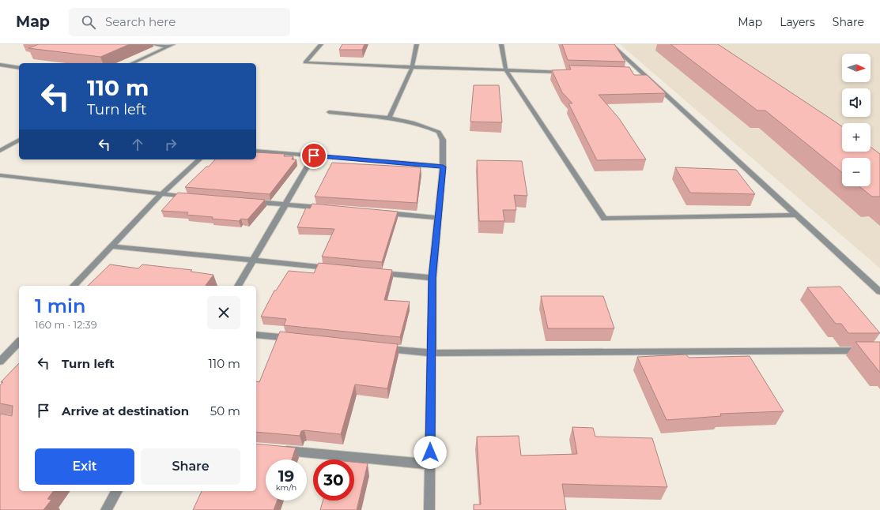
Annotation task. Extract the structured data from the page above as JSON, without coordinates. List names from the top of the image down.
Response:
{
  "north": "right",
  "page": {
    "header": "Map",
    "search": "Search here",
    "nav": ["Map", "Layers", "Share"],
    "map_buttons": ["+", "−"],
    "turn": ["110 m", "Turn left"],
    "heading": ["1 min", "160 m · 12:39"],
    "list": [
      {
        "name": "Turn left",
        "value": "110 m"
      },
      {
        "name": "Arrive at destination",
        "value": "50 m"
      }
    ],
    "buttons": ["Exit", "Share"],
    "speed": "19 km/h",
    "limit": "30"
  }
}
